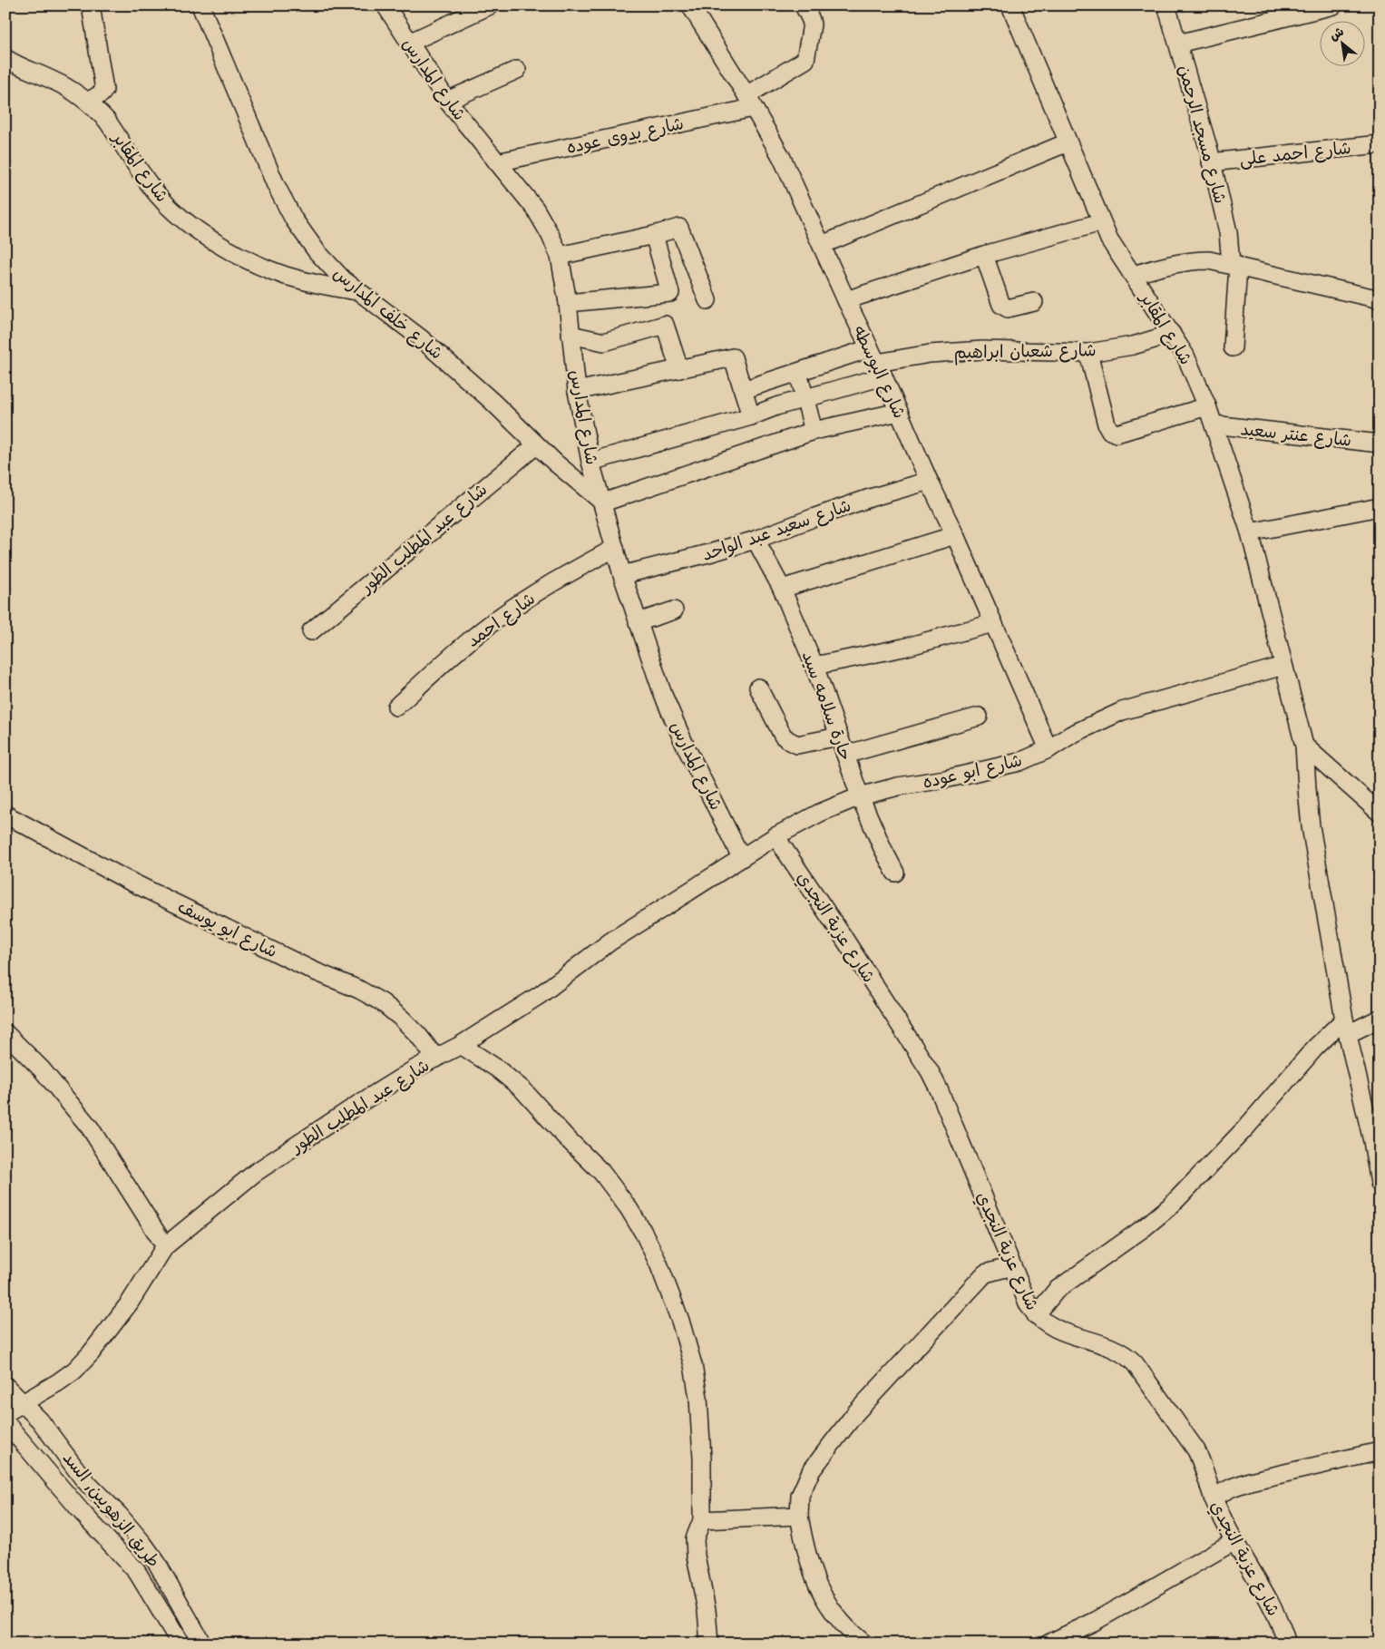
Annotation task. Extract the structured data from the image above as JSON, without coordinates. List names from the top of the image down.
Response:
{
  "streets": {
    "street": [
      "شارع المدارس",
      "شارع مسجد الرحمن",
      "شارع بدوى عوده",
      "شارع احمد على",
      "شارع المقابر",
      "شارع خلف المدارس",
      "شارع شعبان ابراهيم",
      "شارع البوسطه",
      "شارع عنتر سعيد",
      "شارع سعيد عبد الواحد",
      "شارع عبد المطلب الطور",
      "شارع احمد",
      "حارة سلامه سيد",
      "شارع ابو عوده",
      "شارع عزبة النجدي",
      "شارع ابو يوسف",
      "طريق الزهويين, السد"
    ]
  },
  "crossings": [
    ["شارع المدارس", "شارع بدوى عوده"],
    ["شارع المدارس", "شارع خلف المدارس"],
    ["شارع المدارس", "شارع سعيد عبد الواحد"],
    ["شارع المدارس", "شارع عبد المطلب الطور"],
    ["شارع المدارس", "شارع احمد"],
    ["شارع المدارس", "شارع ابو عوده"],
    ["شارع مسجد الرحمن", "شارع احمد على"],
    ["شارع بدوى عوده", "شارع البوسطه"],
    ["شارع المقابر", "شارع خلف المدارس"],
    ["شارع المقابر", "شارع شعبان ابراهيم"],
    ["شارع المقابر", "شارع عنتر سعيد"],
    ["شارع المقابر", "شارع ابو عوده"],
    ["شارع خلف المدارس", "شارع عبد المطلب الطور"],
    ["شارع شعبان ابراهيم", "شارع البوسطه"],
    ["شارع البوسطه", "شارع سعيد عبد الواحد"],
    ["شارع البوسطه", "شارع ابو عوده"],
    ["شارع سعيد عبد الواحد", "حارة سلامه سيد"],
    ["شارع عبد المطلب الطور", "شارع ابو عوده"],
    ["شارع عبد المطلب الطور", "شارع ابو يوسف"],
    ["شارع عبد المطلب الطور", "طريق الزهويين, السد"],
    ["حارة سلامه سيد", "شارع ابو عوده"],
    ["شارع ابو عوده", "شارع عزبة النجدي"]
  ],
  "north": "top left"
}
